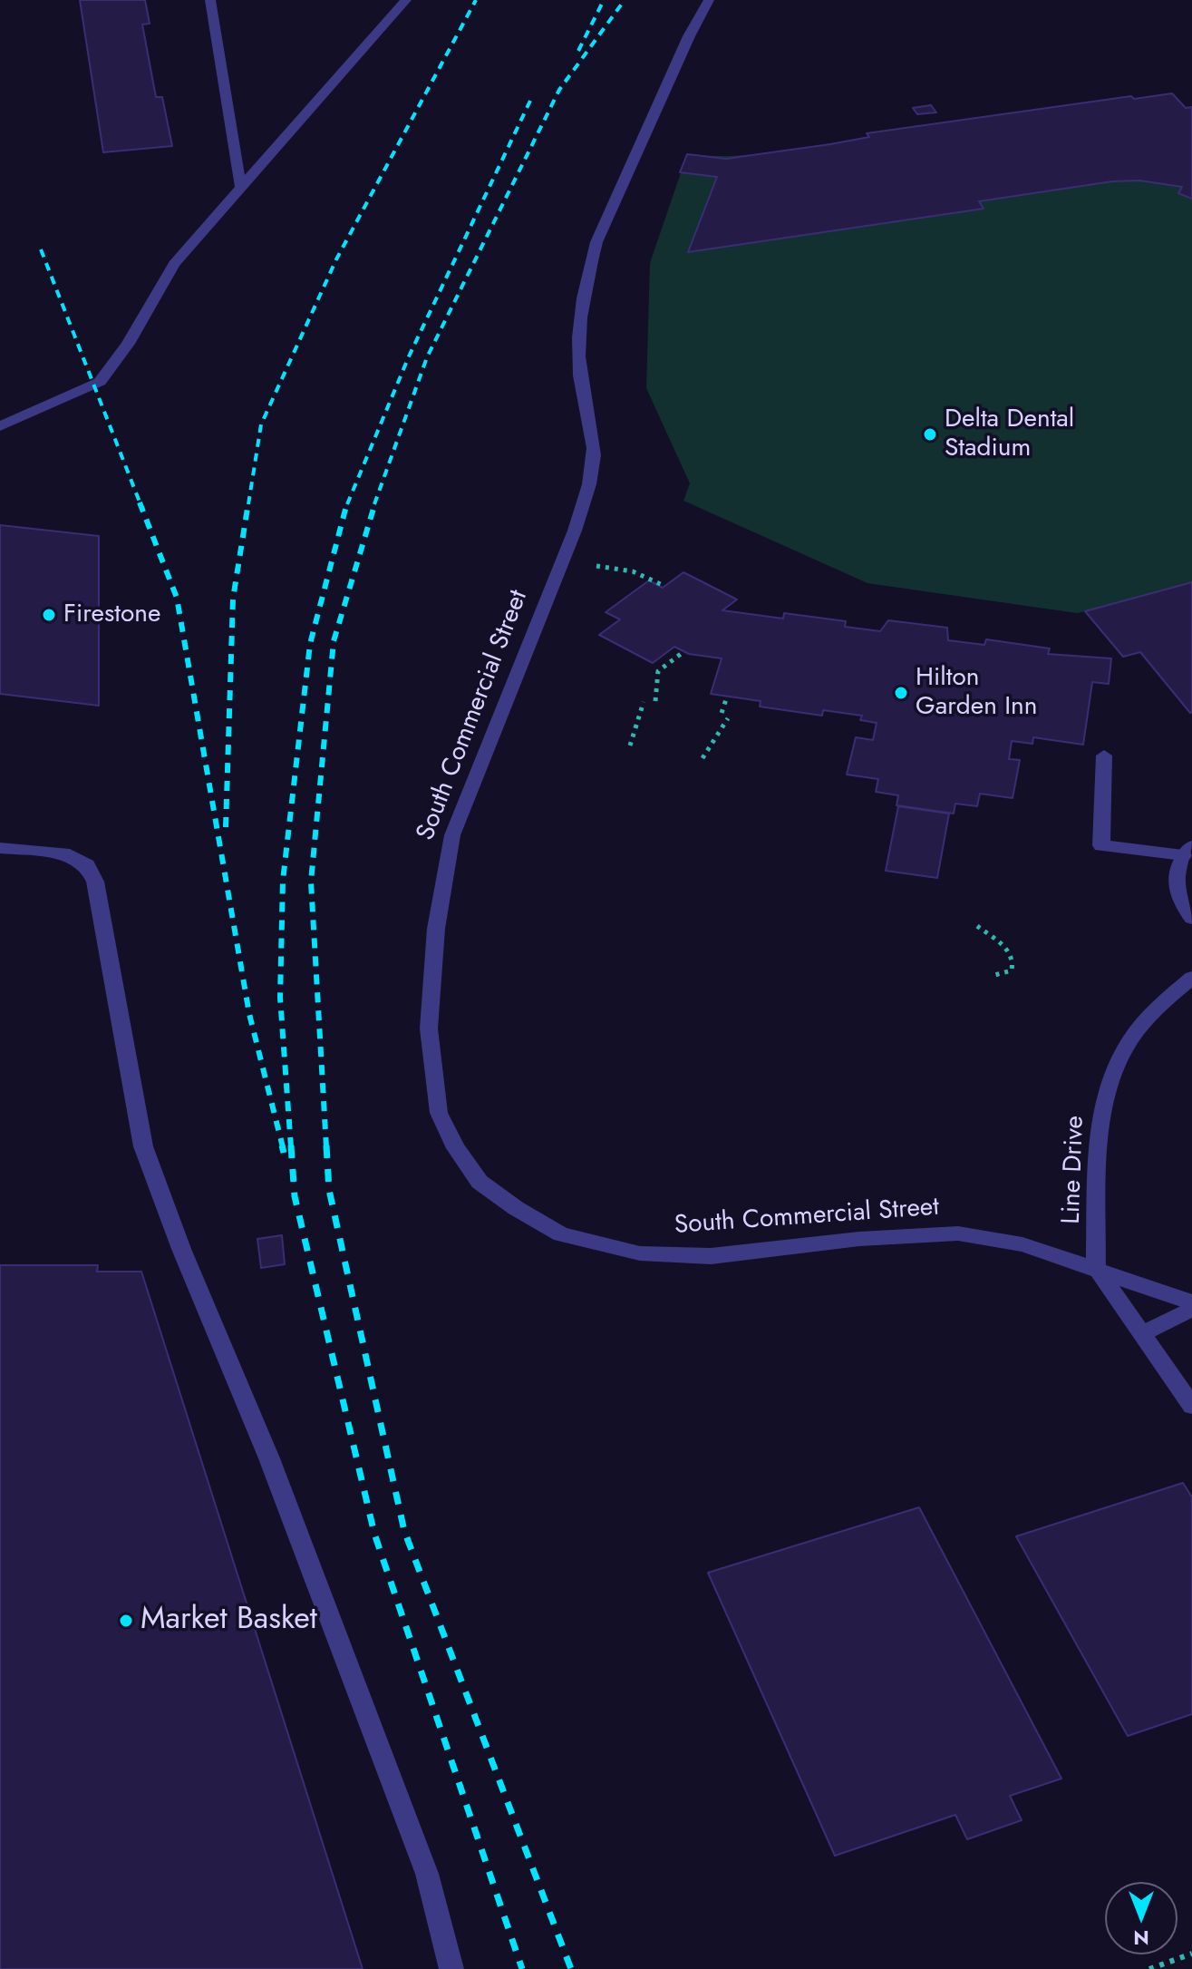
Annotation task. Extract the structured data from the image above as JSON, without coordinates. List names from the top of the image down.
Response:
{
  "streets": {
    "street": ["South Commercial Street", "Line Drive"]
  },
  "crossings": [
    ["South Commercial Street", "Line Drive"]
  ],
  "places": [
    "Delta Dental Stadium",
    "Firestone",
    "Hilton Garden Inn",
    "Market Basket"
  ],
  "north": "bottom"
}
